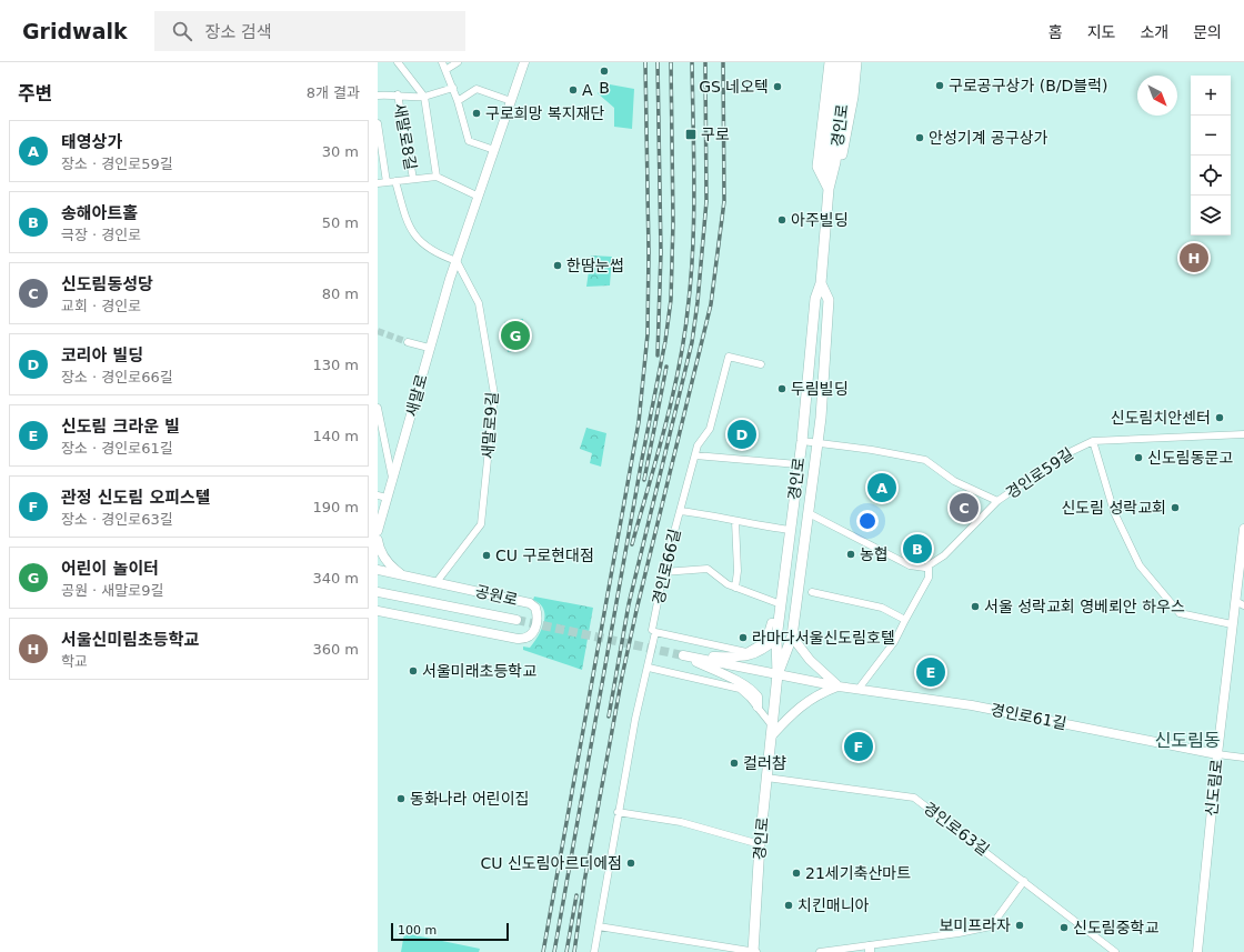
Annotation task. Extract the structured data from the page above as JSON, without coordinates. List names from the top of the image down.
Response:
{
  "streets": {
    "main road": ["경인로"],
    "street": [
      "새말로8길",
      "새말로",
      "새말로9길",
      "경인로59길",
      "경인로66길",
      "공원로",
      "경인로61길",
      "신도림로",
      "경인로63길"
    ]
  },
  "crossings": [
    ["경인로", "경인로59길"],
    ["경인로", "경인로61길"],
    ["경인로", "경인로63길"],
    ["새말로8길", "새말로"],
    ["새말로", "새말로9길"],
    ["새말로9길", "공원로"],
    ["경인로61길", "신도림로"]
  ],
  "districts": ["신도림동"],
  "places": {
    "other": [
      "B",
      "구로공구상가 (B/D블럭)",
      "GS 네오텍",
      "A",
      "구로희망 복지재단",
      "안성기계 공구상가",
      "아주빌딩",
      "한땀눈썹",
      "두림빌딩",
      "신도림치안센터",
      "신도림동문고",
      "신도림 성락교회",
      "농협",
      "CU 구로현대점",
      "서울 성락교회 영베뢰안 하우스",
      "라마다서울신도림호텔",
      "서울미래초등학교",
      "컬러챰",
      "동화나라 어린이집",
      "CU 신도림아르디에점",
      "21세기축산마트",
      "치킨매니아",
      "보미프라자",
      "신도림중학교"
    ],
    "transit": ["구로"]
  },
  "scale_bar": "100 m",
  "north": "bottom right",
  "page": {
    "header": "Gridwalk",
    "search": "장소 검색",
    "nav": [
      "홈",
      "지도",
      "소개",
      "문의"
    ],
    "heading": ["주변", "8개 결과"],
    "map_buttons": ["+", "−"],
    "list": [
      {
        "mark": "A",
        "name": "태영상가",
        "note": "장소 · 경인로59길",
        "value": "30 m"
      },
      {
        "mark": "B",
        "name": "송해아트홀",
        "note": "극장 · 경인로",
        "value": "50 m"
      },
      {
        "mark": "C",
        "name": "신도림동성당",
        "note": "교회 · 경인로",
        "value": "80 m"
      },
      {
        "mark": "D",
        "name": "코리아 빌딩",
        "note": "장소 · 경인로66길",
        "value": "130 m"
      },
      {
        "mark": "E",
        "name": "신도림 크라운 빌",
        "note": "장소 · 경인로61길",
        "value": "140 m"
      },
      {
        "mark": "F",
        "name": "관정 신도림 오피스텔",
        "note": "장소 · 경인로63길",
        "value": "190 m"
      },
      {
        "mark": "G",
        "name": "어린이 놀이터",
        "note": "공원 · 새말로9길",
        "value": "340 m"
      },
      {
        "mark": "H",
        "name": "서울신미림초등학교",
        "note": "학교",
        "value": "360 m"
      }
    ],
    "pins": [
      "H",
      "G",
      "D",
      "A",
      "C",
      "B",
      "E",
      "F"
    ],
    "scale": "100 m"
  }
}
